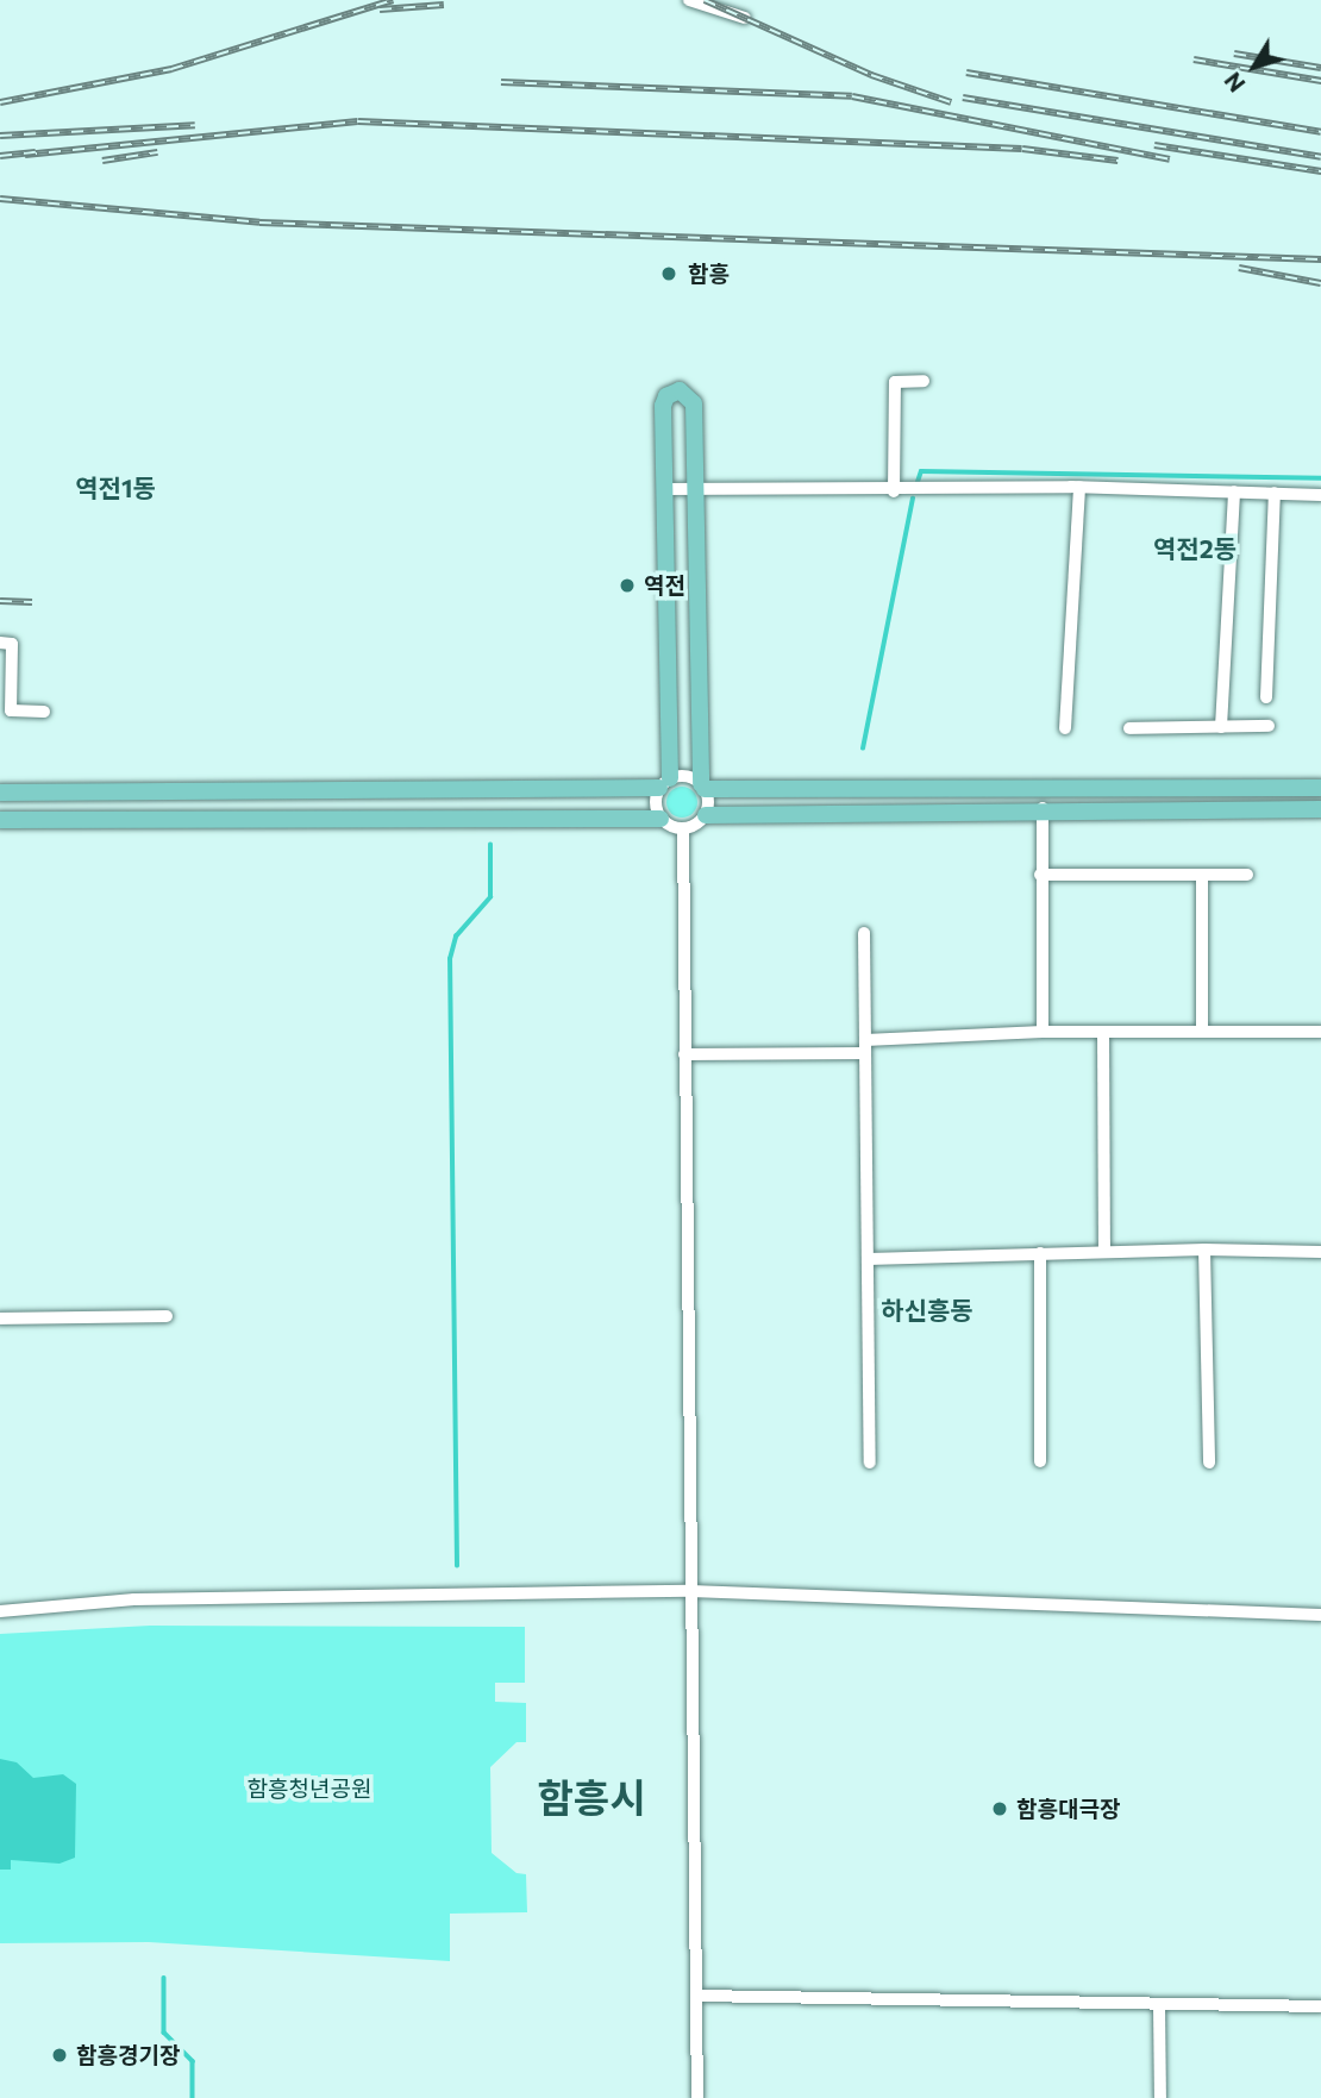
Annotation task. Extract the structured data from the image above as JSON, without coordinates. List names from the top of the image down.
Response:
{
  "districts": [
    "역전1동",
    "역전2동",
    "하신흥동",
    "함흥시"
  ],
  "parks": ["함흥청년공원"],
  "places": [
    "함흥",
    "역전",
    "함흥대극장",
    "함흥경기장"
  ],
  "north": "bottom left"
}
